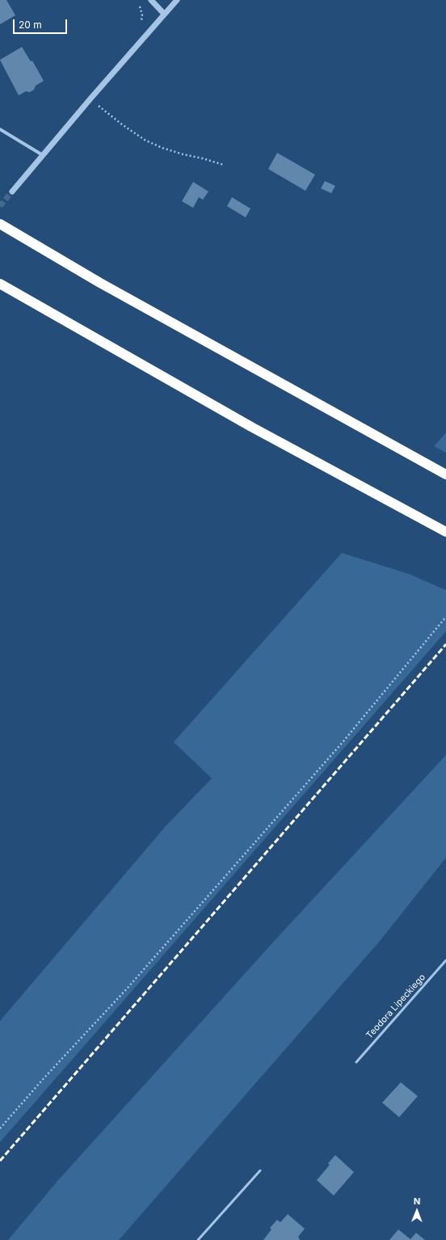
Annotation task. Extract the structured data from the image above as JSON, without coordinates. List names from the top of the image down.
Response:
{
  "streets": {
    "lane": ["Teodora Lipeckiego"]
  },
  "scale_bar": "20 m",
  "north": "top"
}
